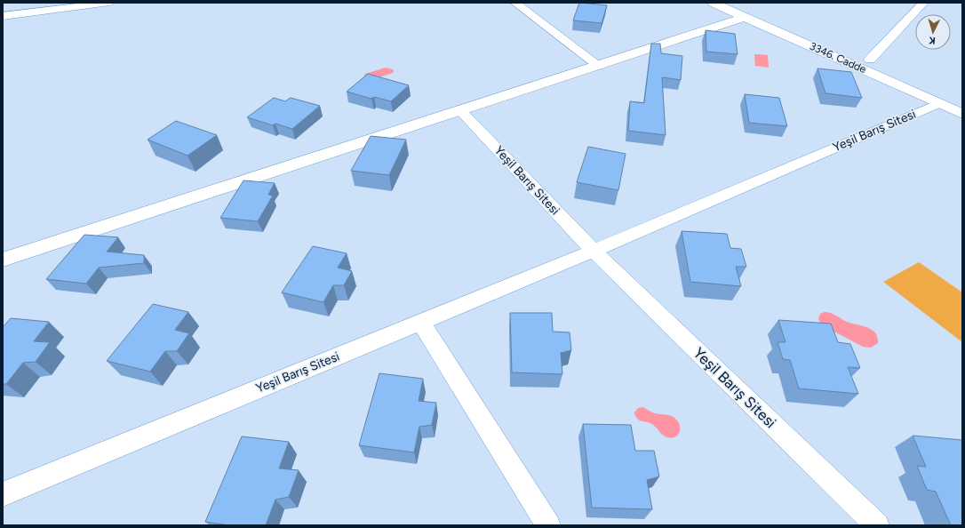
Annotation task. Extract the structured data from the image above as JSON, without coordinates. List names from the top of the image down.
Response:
{
  "streets": {
    "street": ["3346. Cadde", "Yeşil Barış Sitesi"]
  },
  "crossings": [
    ["3346. Cadde", "Yeşil Barış Sitesi"]
  ],
  "north": "bottom"
}
